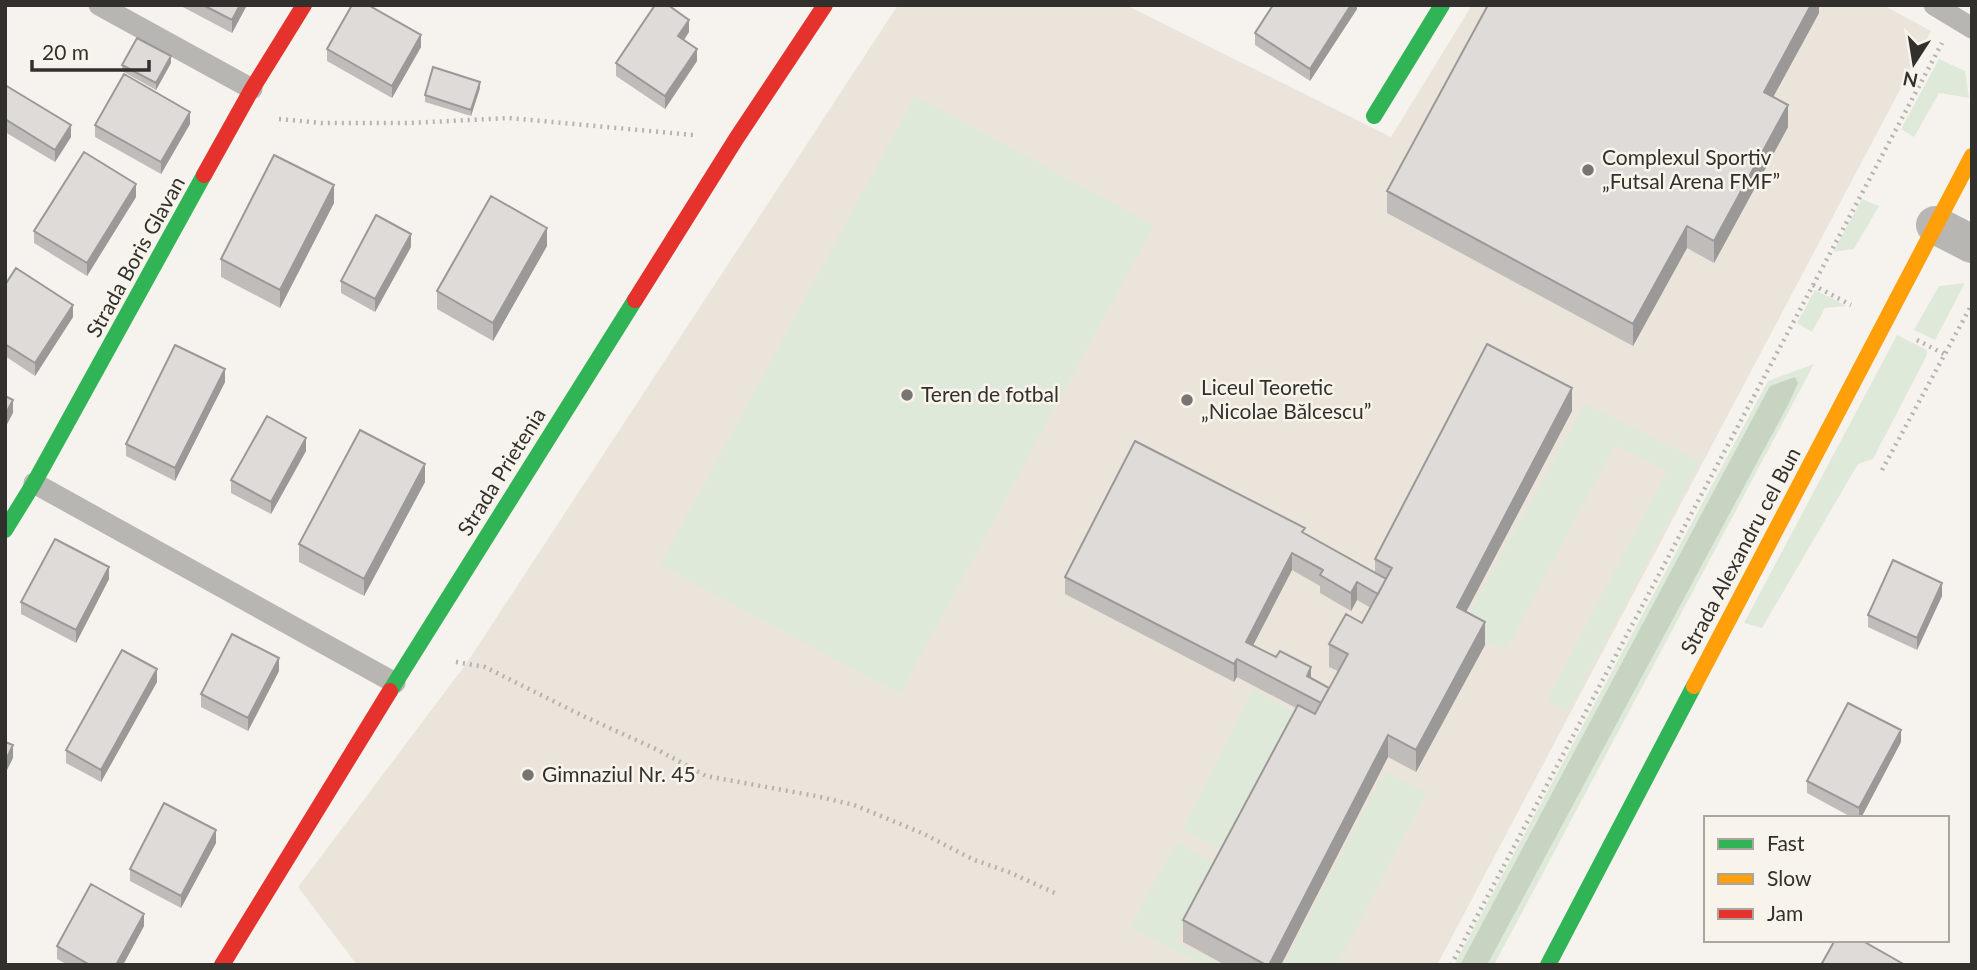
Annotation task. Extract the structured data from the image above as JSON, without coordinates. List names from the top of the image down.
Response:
{
  "streets": {
    "street": ["Strada Boris Glavan", "Strada Prietenia", "Strada Alexandru cel Bun"]
  },
  "places": [
    "Complexul Sportiv „Futsal Arena FMF”",
    "Teren de fotbal",
    "Liceul Teoretic „Nicolae Bălcescu”",
    "Gimnaziul Nr. 45"
  ],
  "legend": ["Fast", "Slow", "Jam"],
  "scale_bar": "20 m",
  "north": "bottom"
}
